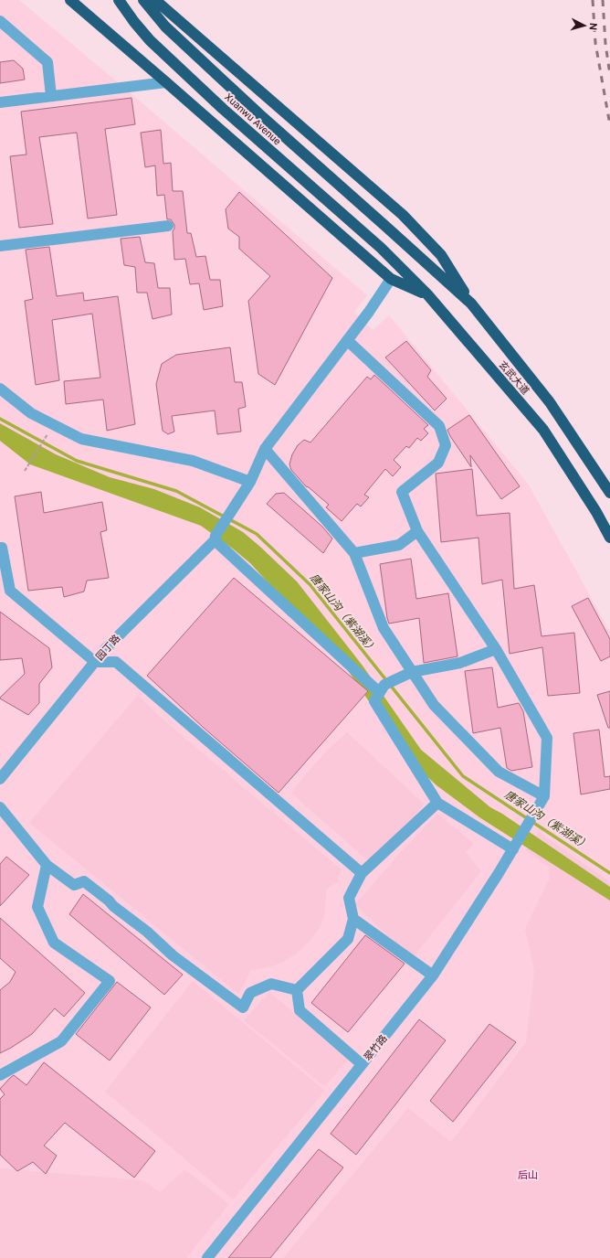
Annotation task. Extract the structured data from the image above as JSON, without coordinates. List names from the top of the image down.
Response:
{
  "streets": {
    "highway": ["Xuanwu Avenue", "玄武大道"],
    "lane": ["园丁路", "翠竹路"]
  },
  "crossings": [
    ["Xuanwu Avenue", "玄武大道"]
  ],
  "water": ["唐家山沟（紫湖溪）"],
  "parks": ["后山"],
  "north": "right"
}
